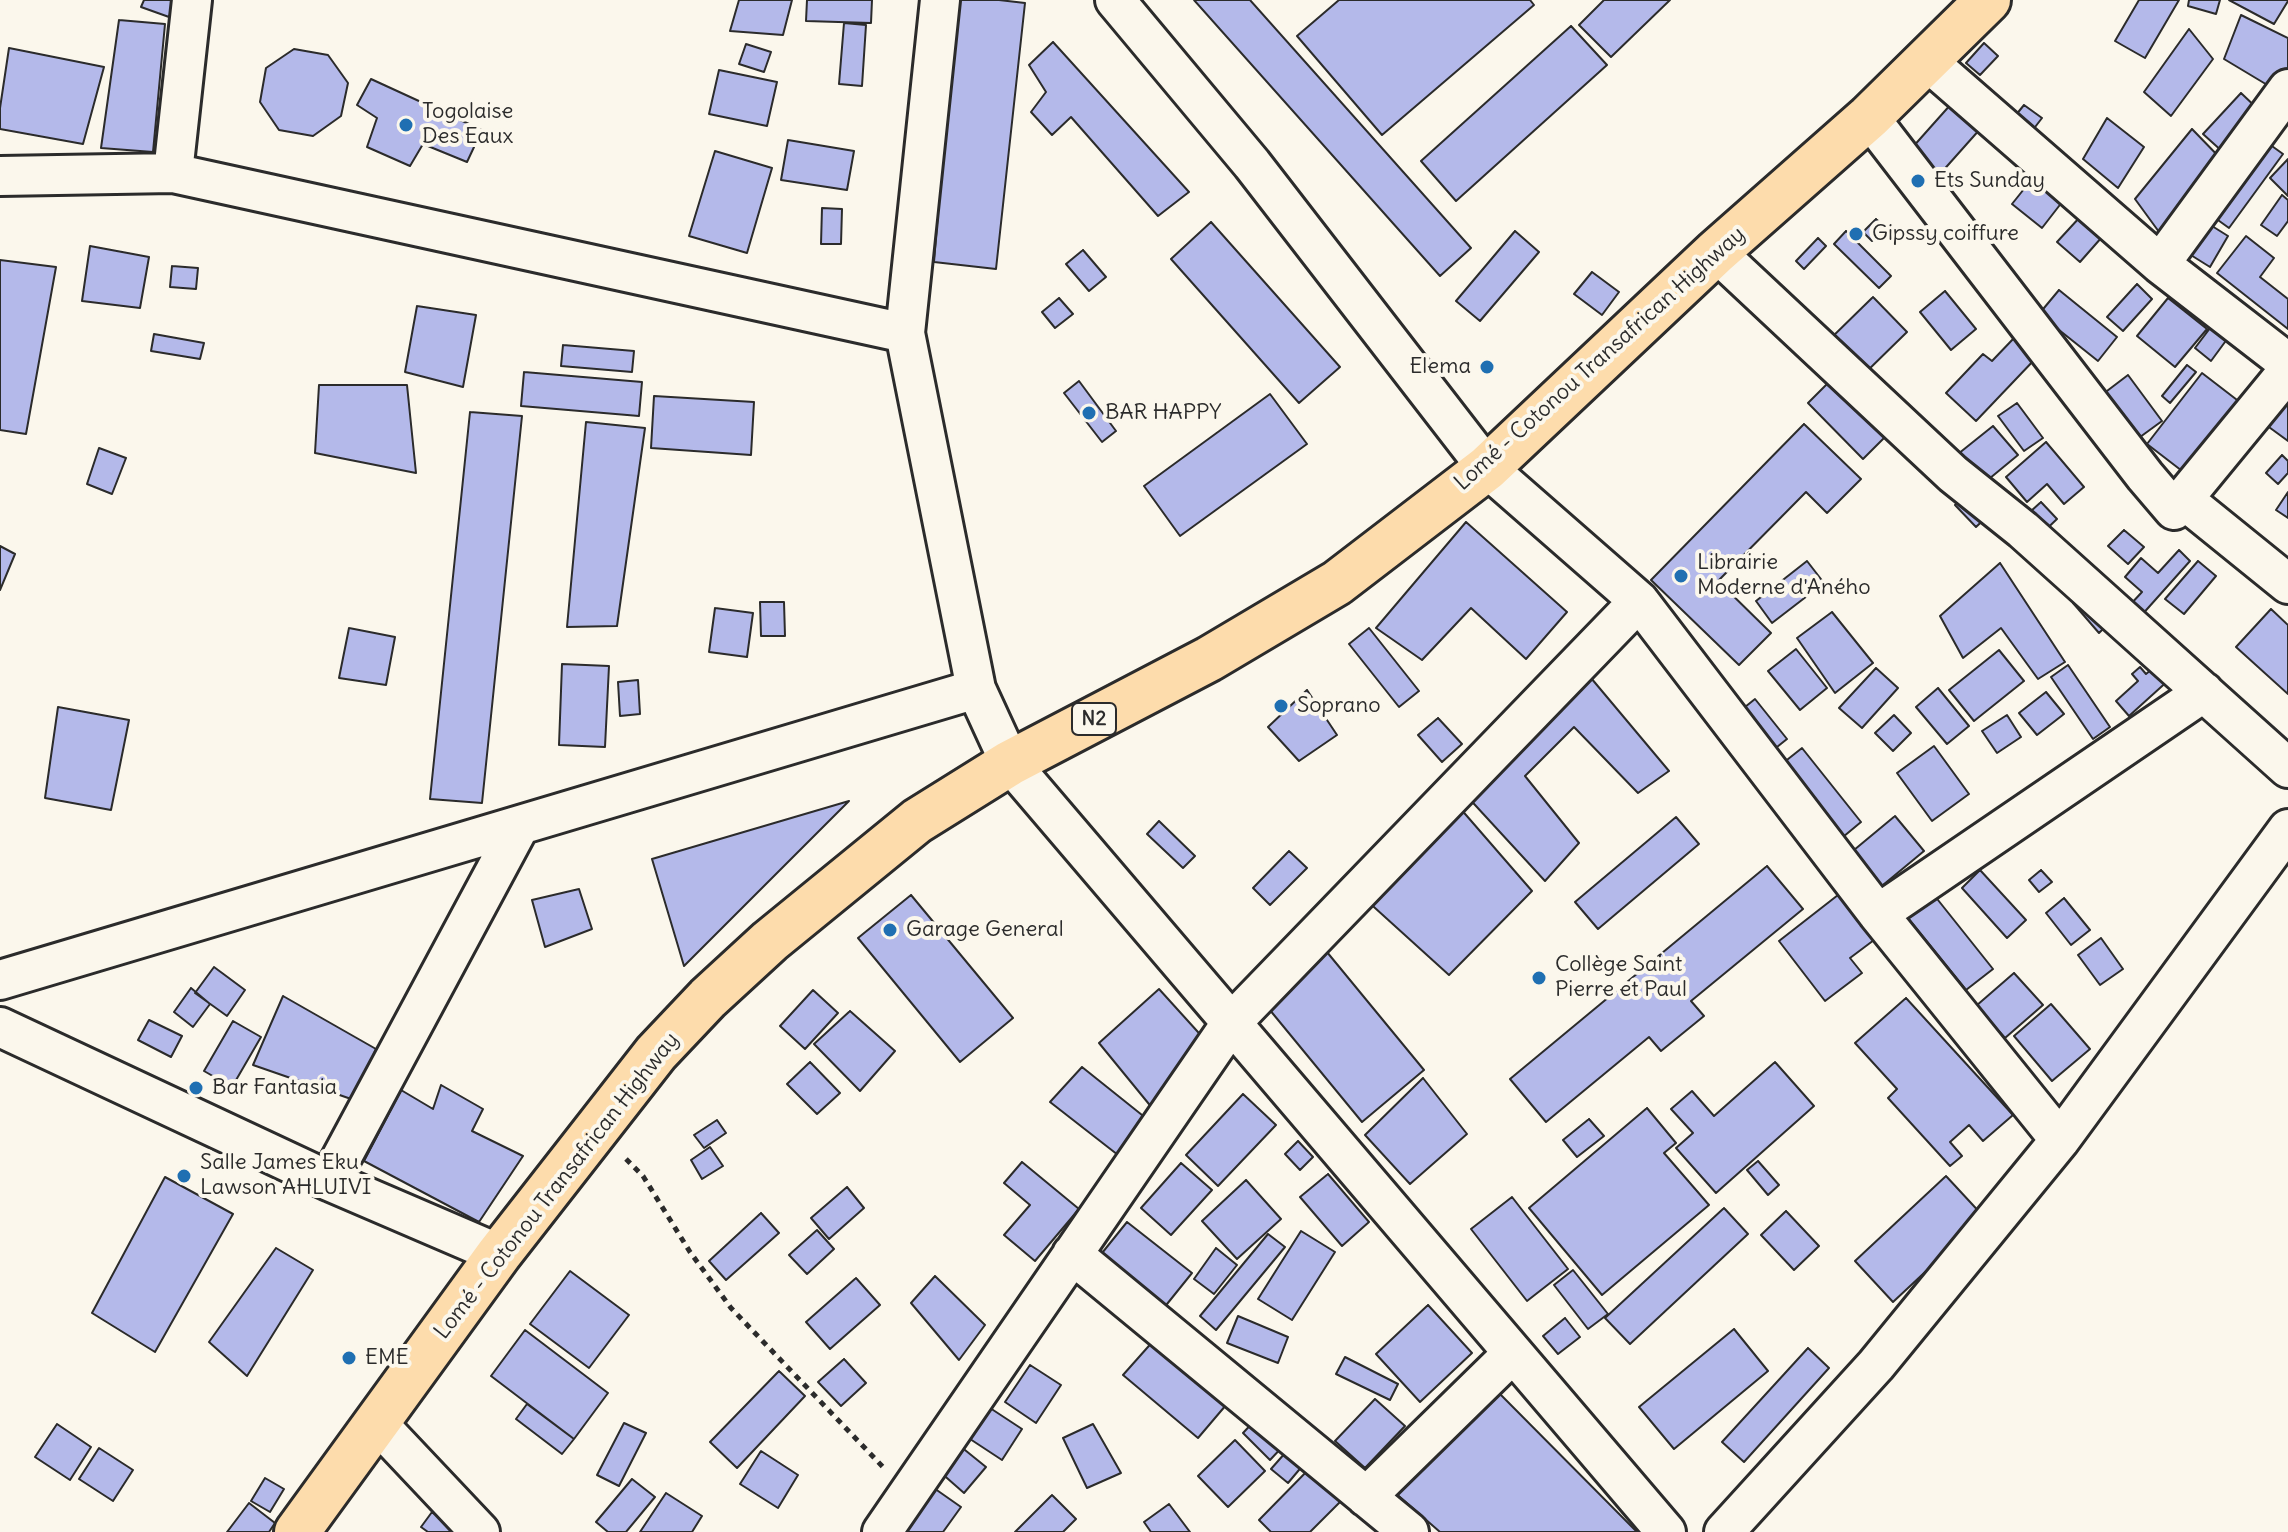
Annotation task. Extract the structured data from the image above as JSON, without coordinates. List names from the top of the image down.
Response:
{
  "streets": {
    "highway": ["Lomé - Cotonou Transafrican Highway", "N2"]
  },
  "places": [
    "Togolaise Des Eaux",
    "Ets Sunday",
    "Gipssy coiffure",
    "Elema",
    "BAR HAPPY",
    "Librairie Moderne d'Aného",
    "Soprano",
    "Garage General",
    "Collège Saint Pierre et Paul",
    "Bar Fantasia",
    "Salle James Eku Lawson AHLUIVI",
    "EME"
  ]
}
